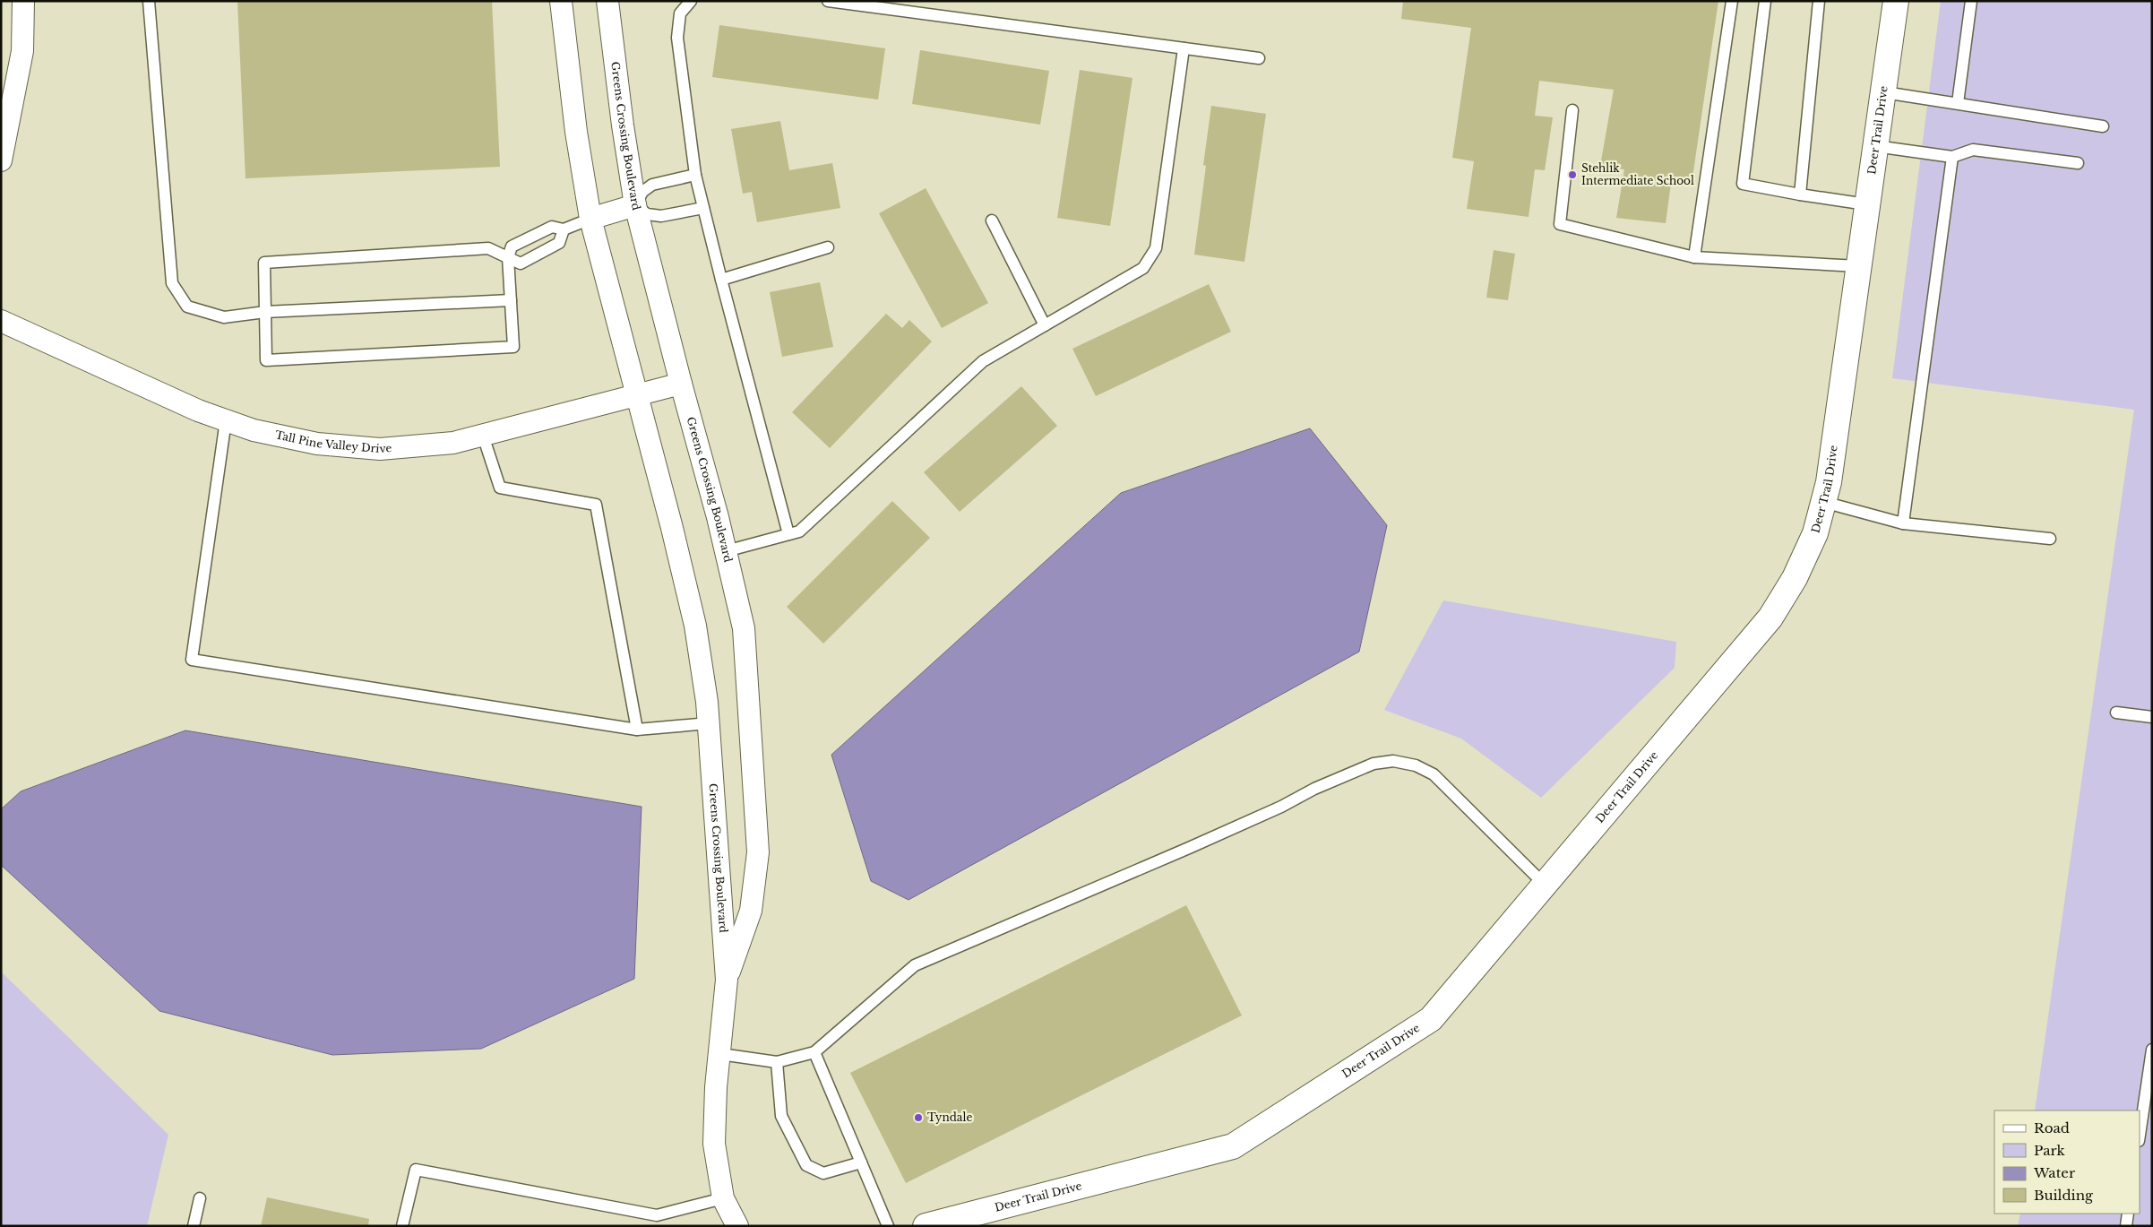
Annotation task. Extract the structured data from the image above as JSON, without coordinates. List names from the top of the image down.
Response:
{
  "streets": {
    "street": ["Deer Trail Drive", "Greens Crossing Boulevard", "Tall Pine Valley Drive"]
  },
  "crossings": [
    ["Greens Crossing Boulevard", "Tall Pine Valley Drive"]
  ],
  "places": ["Stehlik Intermediate School", "Tyndale"],
  "legend": [
    "Road",
    "Park",
    "Water",
    "Building"
  ]
}
